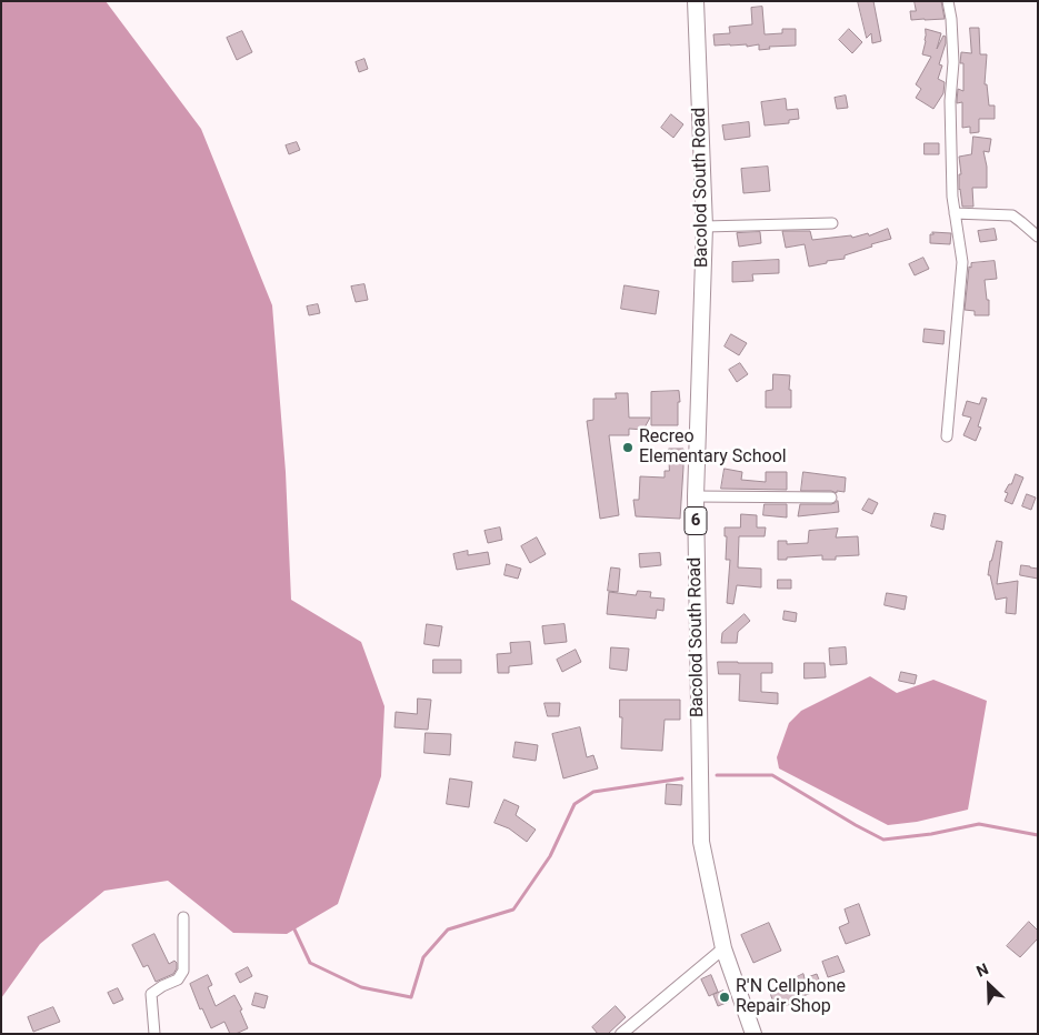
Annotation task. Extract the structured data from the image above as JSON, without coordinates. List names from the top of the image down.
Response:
{
  "streets": {
    "highway": ["Bacolod South Road", "6"]
  },
  "places": ["Recreo Elementary School", "R'N Cellphone Repair Shop"],
  "north": "top left"
}
